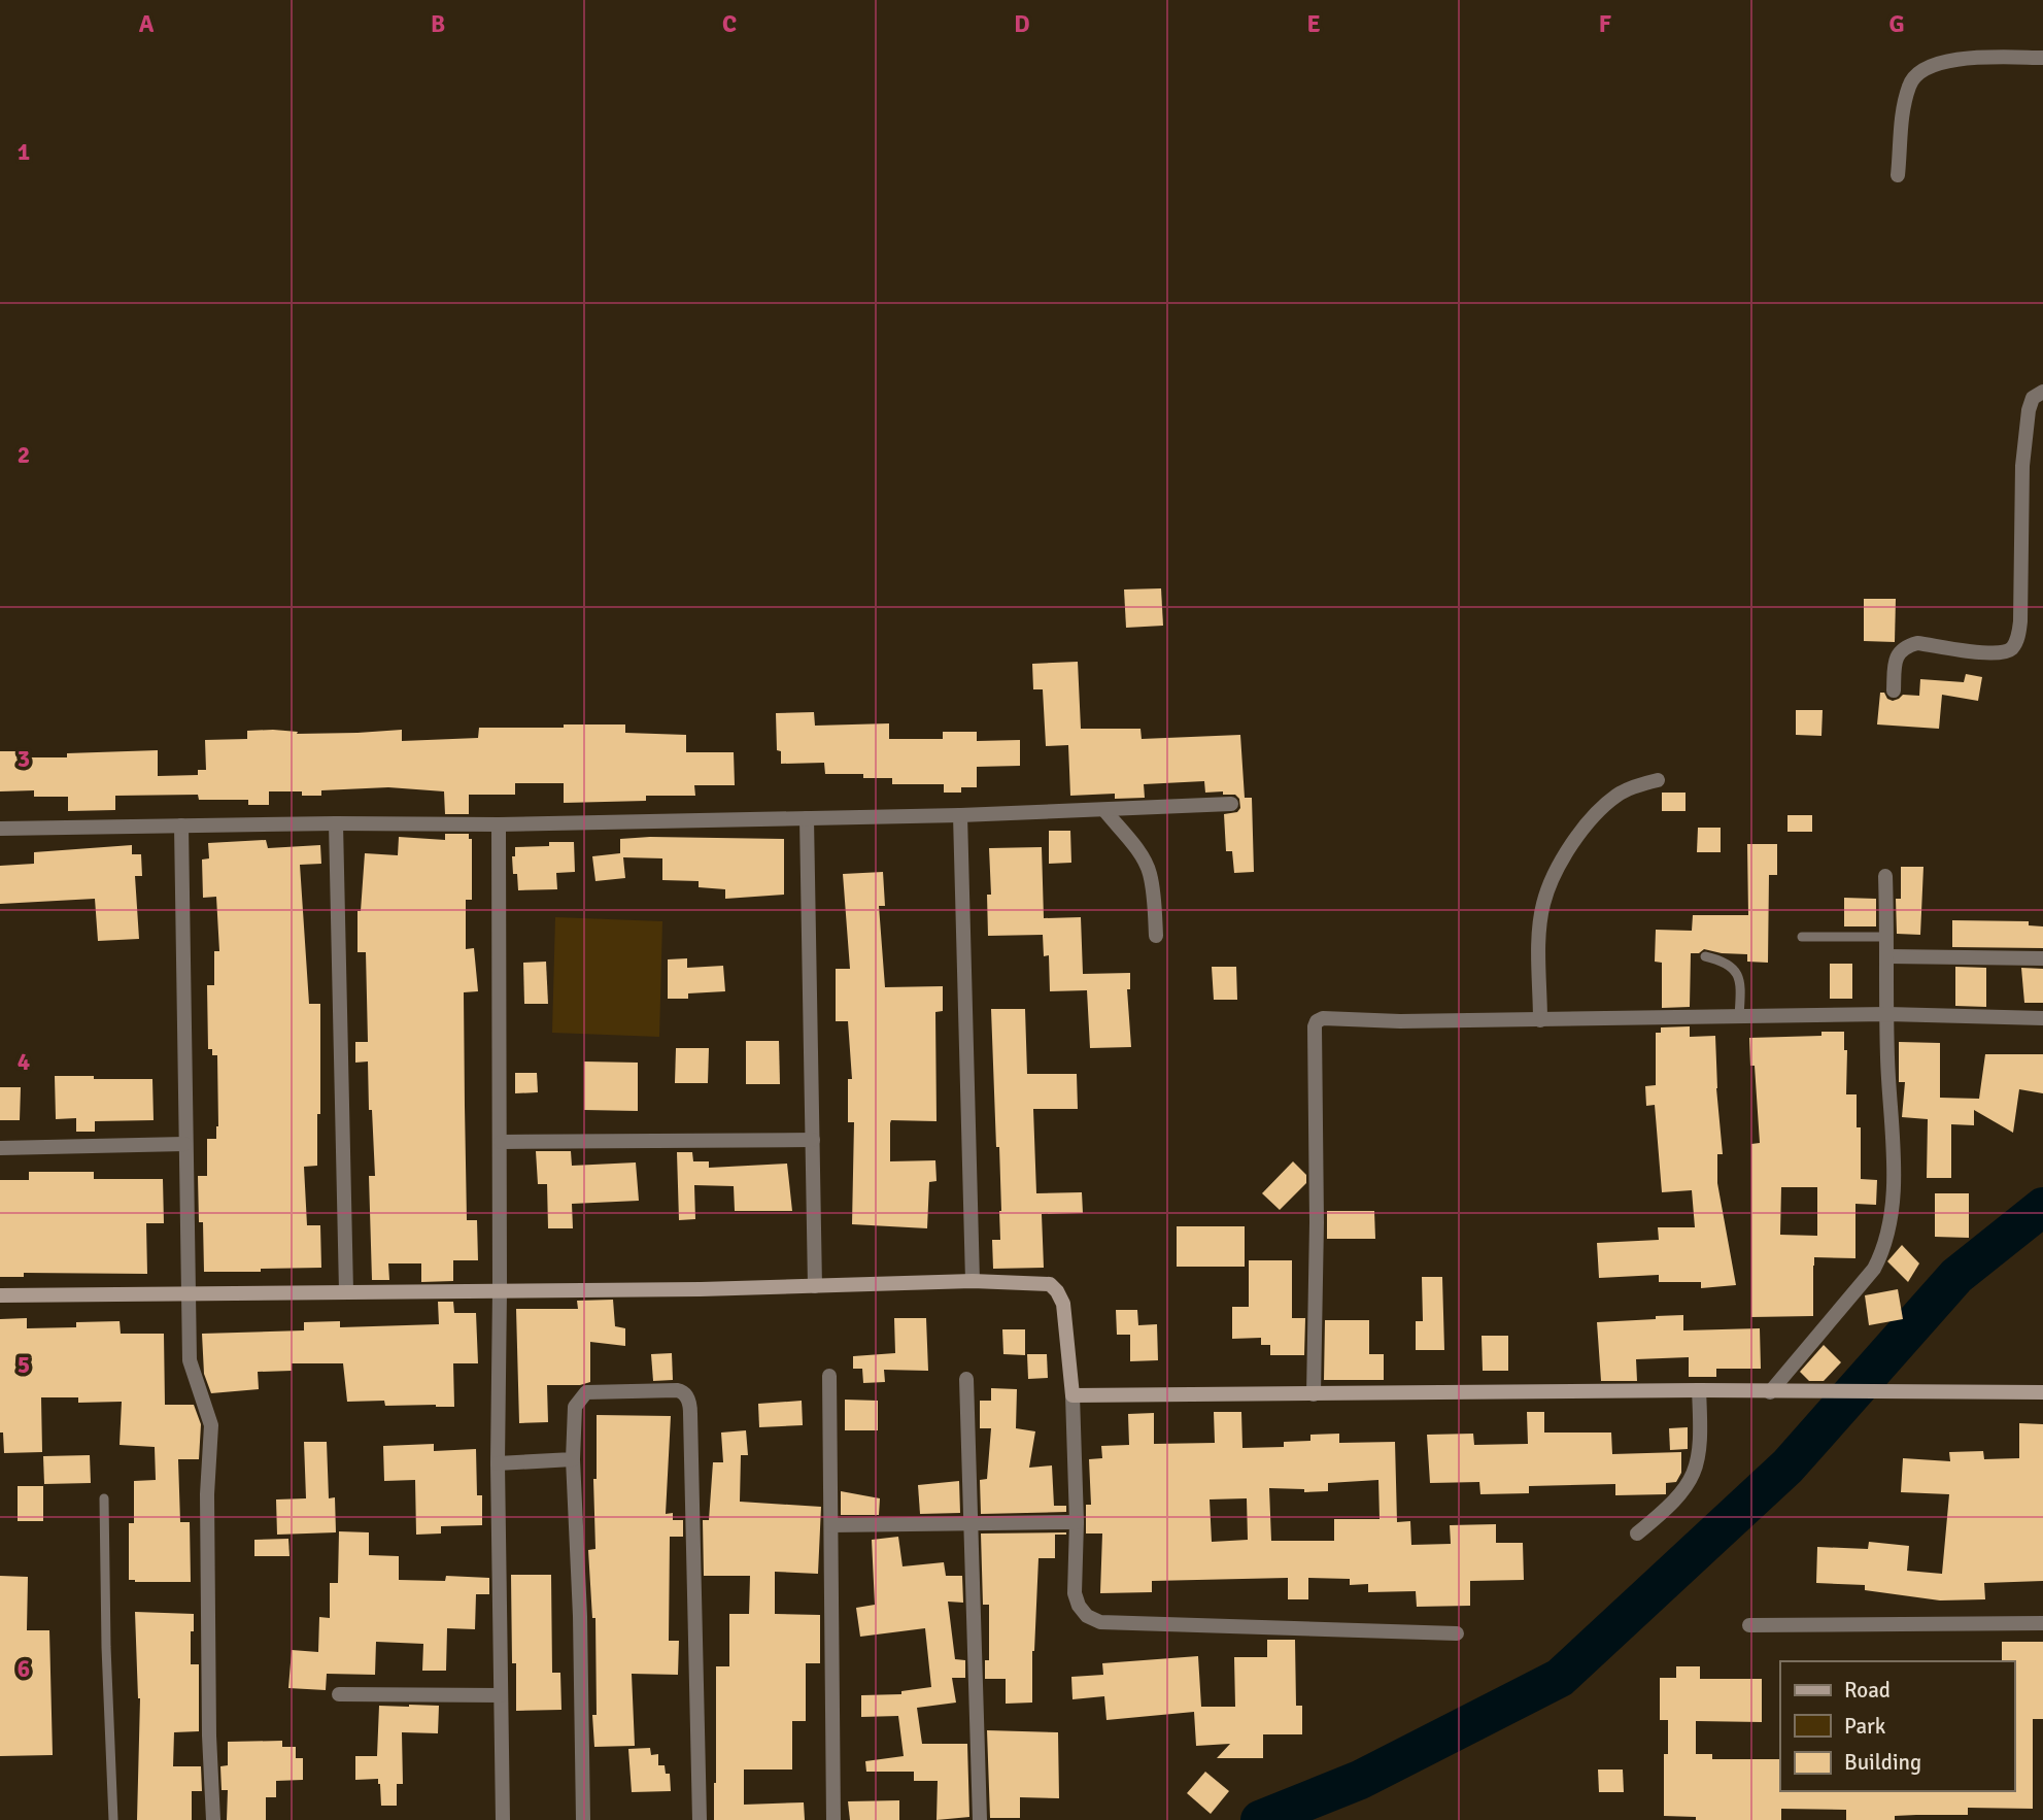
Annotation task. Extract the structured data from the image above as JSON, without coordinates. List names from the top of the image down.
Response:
{
  "legend": ["Road", "Park", "Building"],
  "grid": {
    "columns": [
      "A",
      "B",
      "C",
      "D",
      "E",
      "F",
      "G"
    ],
    "rows": [
      "1",
      "2",
      "3",
      "4",
      "5",
      "6"
    ]
  }
}
